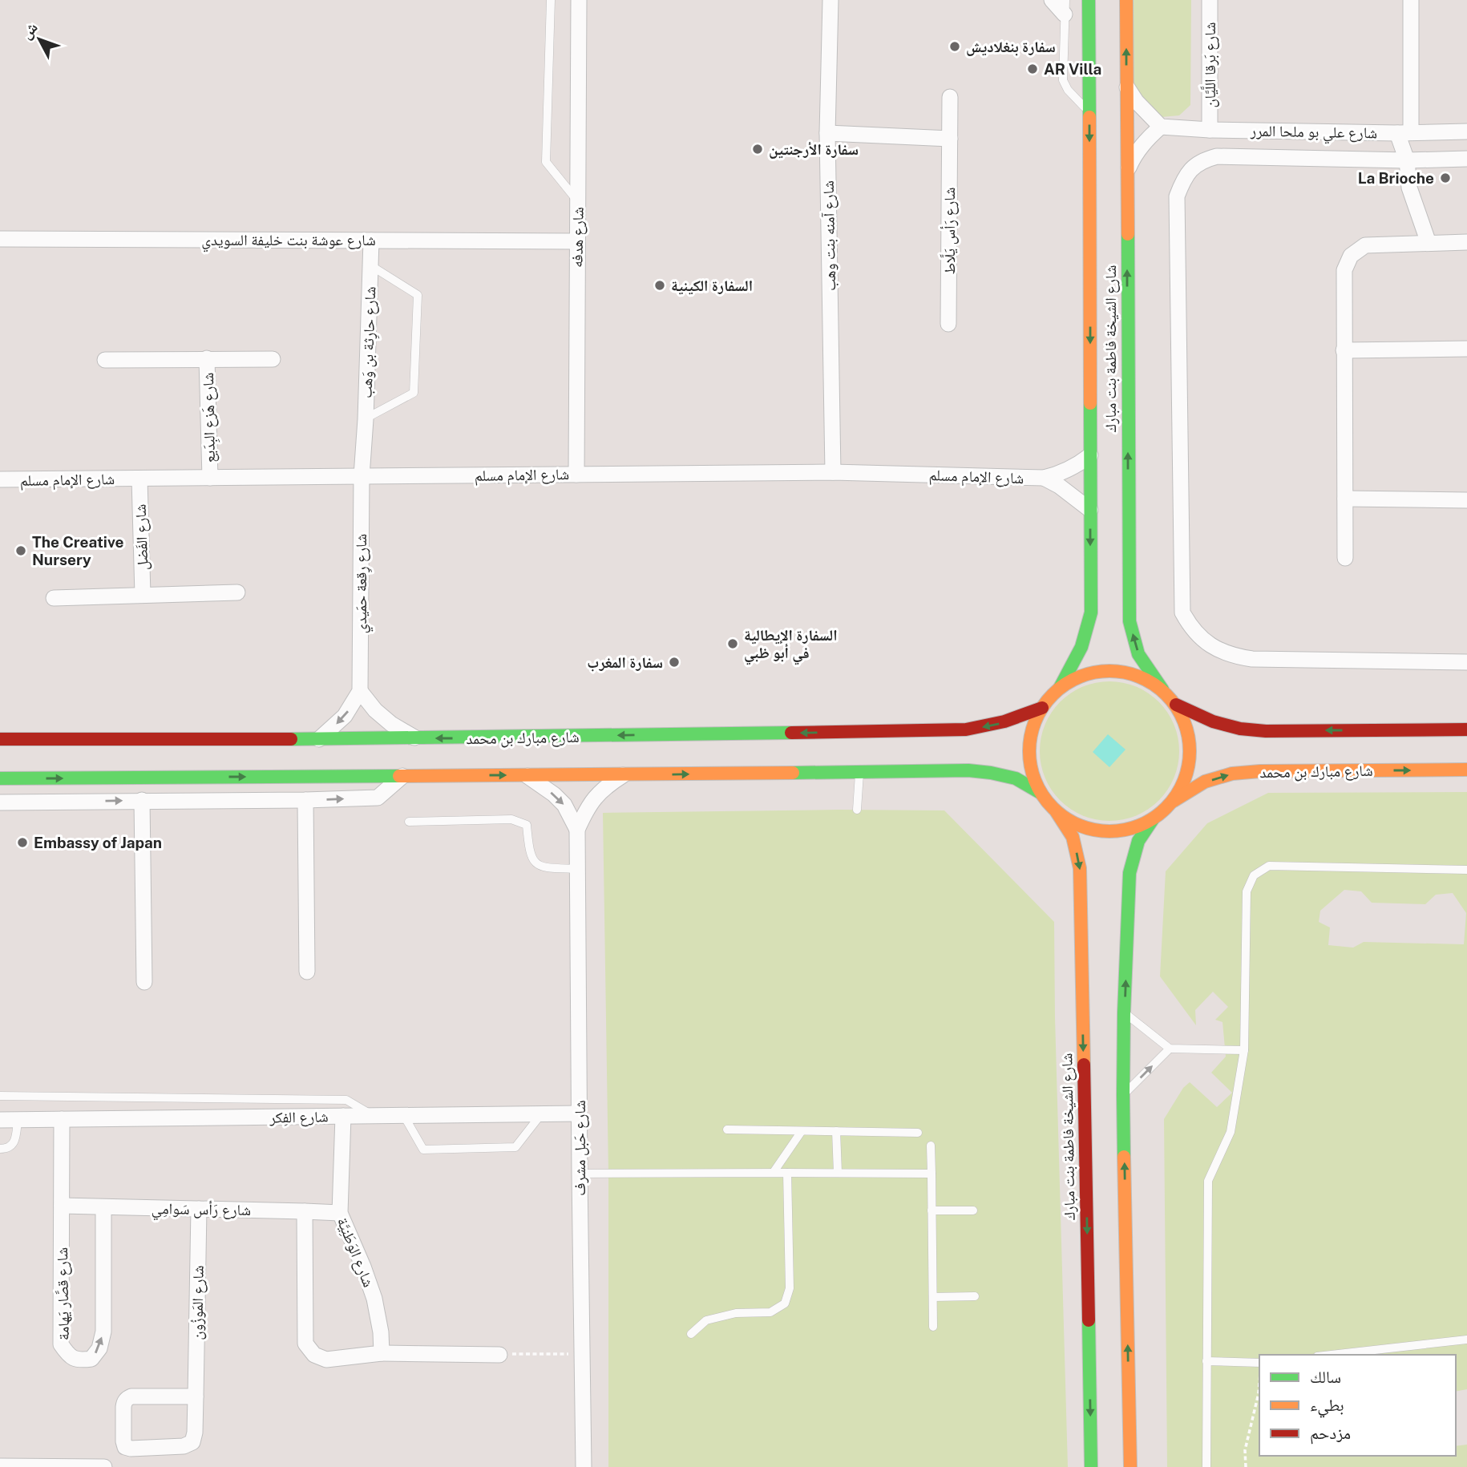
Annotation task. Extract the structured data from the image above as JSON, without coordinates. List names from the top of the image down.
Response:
{
  "streets": {
    "main road": ["شارع الشيخة فاطمة بنت مبارك", "شارع مبارك بن محمد"],
    "street": [
      "شارع بَرقا اللَّيَّان",
      "شارع علي بو ملحا المرر",
      "شارع رَأس يَلَّاط",
      "شارع آمنه بنت وهب",
      "شارع هدفه",
      "شارع عوشة بنت خليفة السويدي",
      "شارع حارِثة بن وَهب",
      "شارع هَزع البِدَيع",
      "شارع الإمام مسلم",
      "شارع الفَضل",
      "شارع رِقعة حمَيدي",
      "شارع الفِكر",
      "شارع حَبل مشرف",
      "شارع رَأس سَوامِي",
      "شارع الوَطَنِيَّة",
      "شارع قصَّار يَهامة",
      "شارع المَوزُون"
    ]
  },
  "crossings": [
    ["شارع بَرقا اللَّيَّان", "شارع علي بو ملحا المرر"],
    ["شارع آمنه بنت وهب", "شارع الإمام مسلم"],
    ["شارع هدفه", "شارع عوشة بنت خليفة السويدي"],
    ["شارع هدفه", "شارع الإمام مسلم"],
    ["شارع عوشة بنت خليفة السويدي", "شارع حارِثة بن وَهب"],
    ["شارع حارِثة بن وَهب", "شارع الإمام مسلم"],
    ["شارع حارِثة بن وَهب", "شارع رِقعة حمَيدي"],
    ["شارع الشيخة فاطمة بنت مبارك", "شارع الإمام مسلم"],
    ["شارع الشيخة فاطمة بنت مبارك", "شارع مبارك بن محمد"],
    ["شارع هَزع البِدَيع", "شارع الإمام مسلم"],
    ["شارع الإمام مسلم", "شارع الفَضل"],
    ["شارع الإمام مسلم", "شارع رِقعة حمَيدي"],
    ["شارع الفِكر", "شارع حَبل مشرف"],
    ["شارع الفِكر", "شارع الوَطَنِيَّة"],
    ["شارع الفِكر", "شارع قصَّار يَهامة"],
    ["شارع رَأس سَوامِي", "شارع الوَطَنِيَّة"],
    ["شارع رَأس سَوامِي", "شارع قصَّار يَهامة"],
    ["شارع رَأس سَوامِي", "شارع المَوزُون"]
  ],
  "places": [
    "سفارة بنغلاديش",
    "AR Villa",
    "سفارة الأرجنتين",
    "La Brioche",
    "السفارة الكينية",
    "The Creative Nursery",
    "السفارة الإيطالية في أبو ظبي",
    "سفارة المغرب",
    "Embassy of Japan"
  ],
  "legend": ["سالك", "بطيء", "مزدحم"],
  "north": "top left"
}
